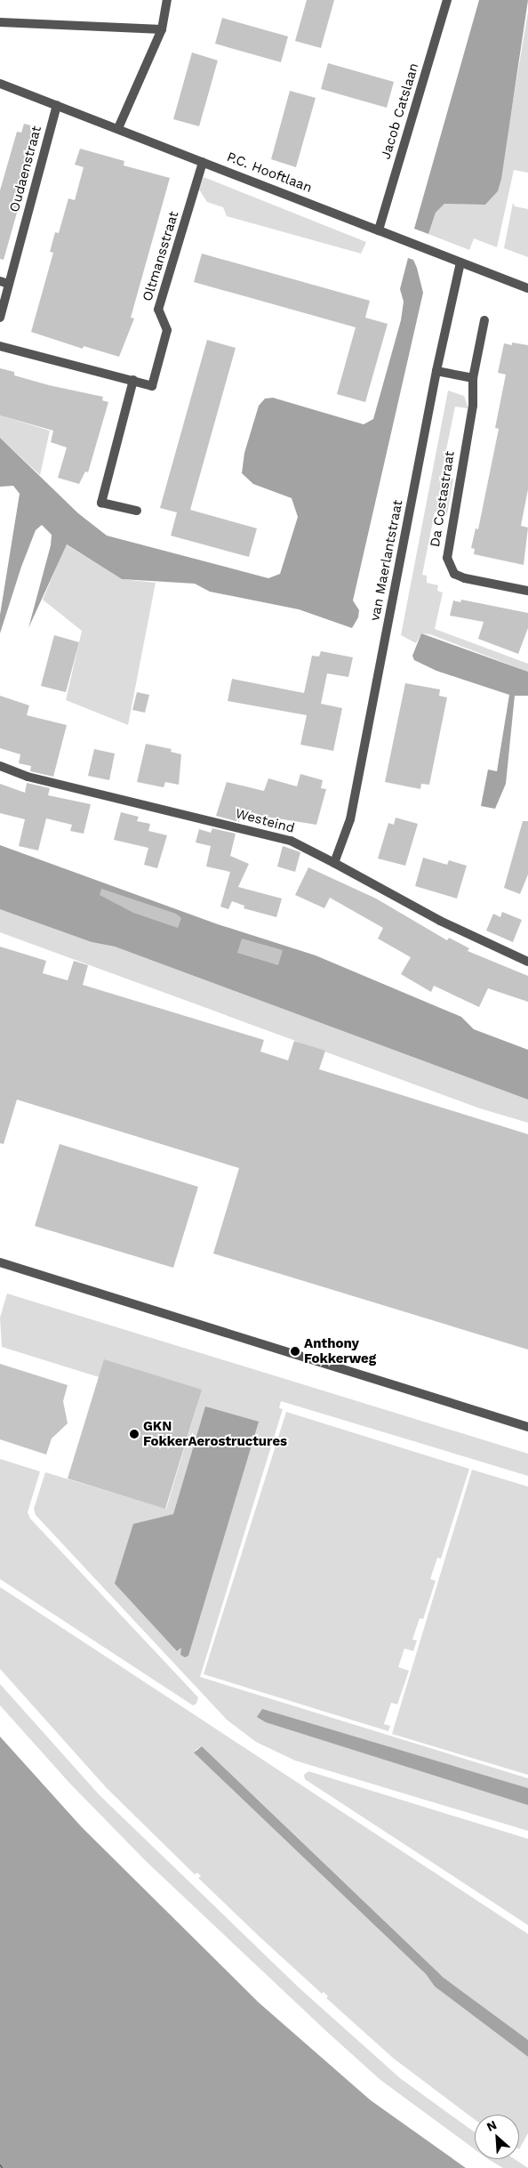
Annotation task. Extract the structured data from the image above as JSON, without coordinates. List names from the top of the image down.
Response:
{
  "streets": {
    "street": [
      "Jacob Catslaan",
      "Oudaenstraat",
      "P.C. Hooftlaan",
      "Oltmansstraat",
      "Da Costastraat",
      "van Maerlantstraat",
      "Westeind"
    ]
  },
  "crossings": [
    ["Jacob Catslaan", "P.C. Hooftlaan"],
    ["Oudaenstraat", "P.C. Hooftlaan"],
    ["P.C. Hooftlaan", "Oltmansstraat"],
    ["P.C. Hooftlaan", "van Maerlantstraat"],
    ["van Maerlantstraat", "Westeind"]
  ],
  "places": ["Anthony Fokkerweg", "GKN FokkerAerostructures"],
  "north": "top left"
}
